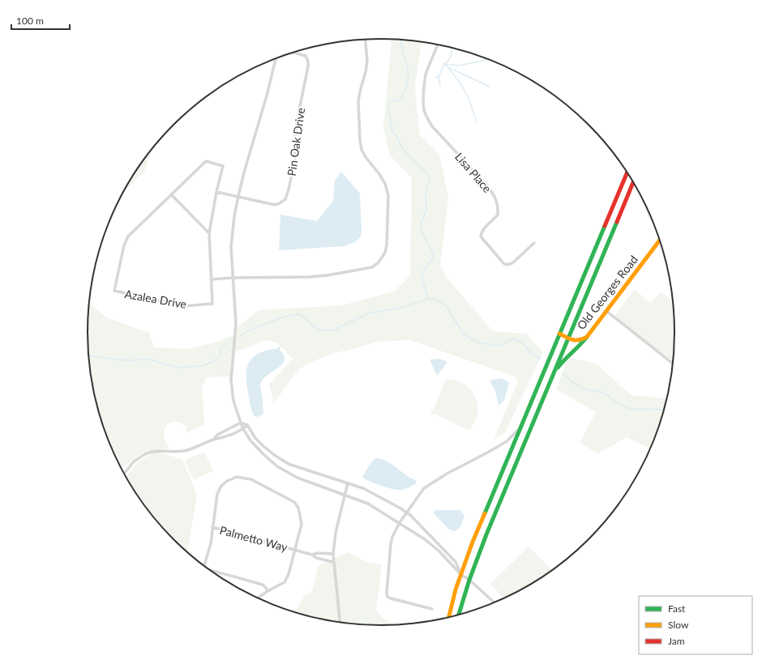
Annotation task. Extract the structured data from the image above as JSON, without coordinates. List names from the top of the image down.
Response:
{
  "streets": {
    "main road": ["Old Georges Road"],
    "street": [
      "Pin Oak Drive",
      "Lisa Place",
      "Azalea Drive",
      "Palmetto Way"
    ]
  },
  "legend": ["Fast", "Slow", "Jam"],
  "scale_bar": "100 m"
}
